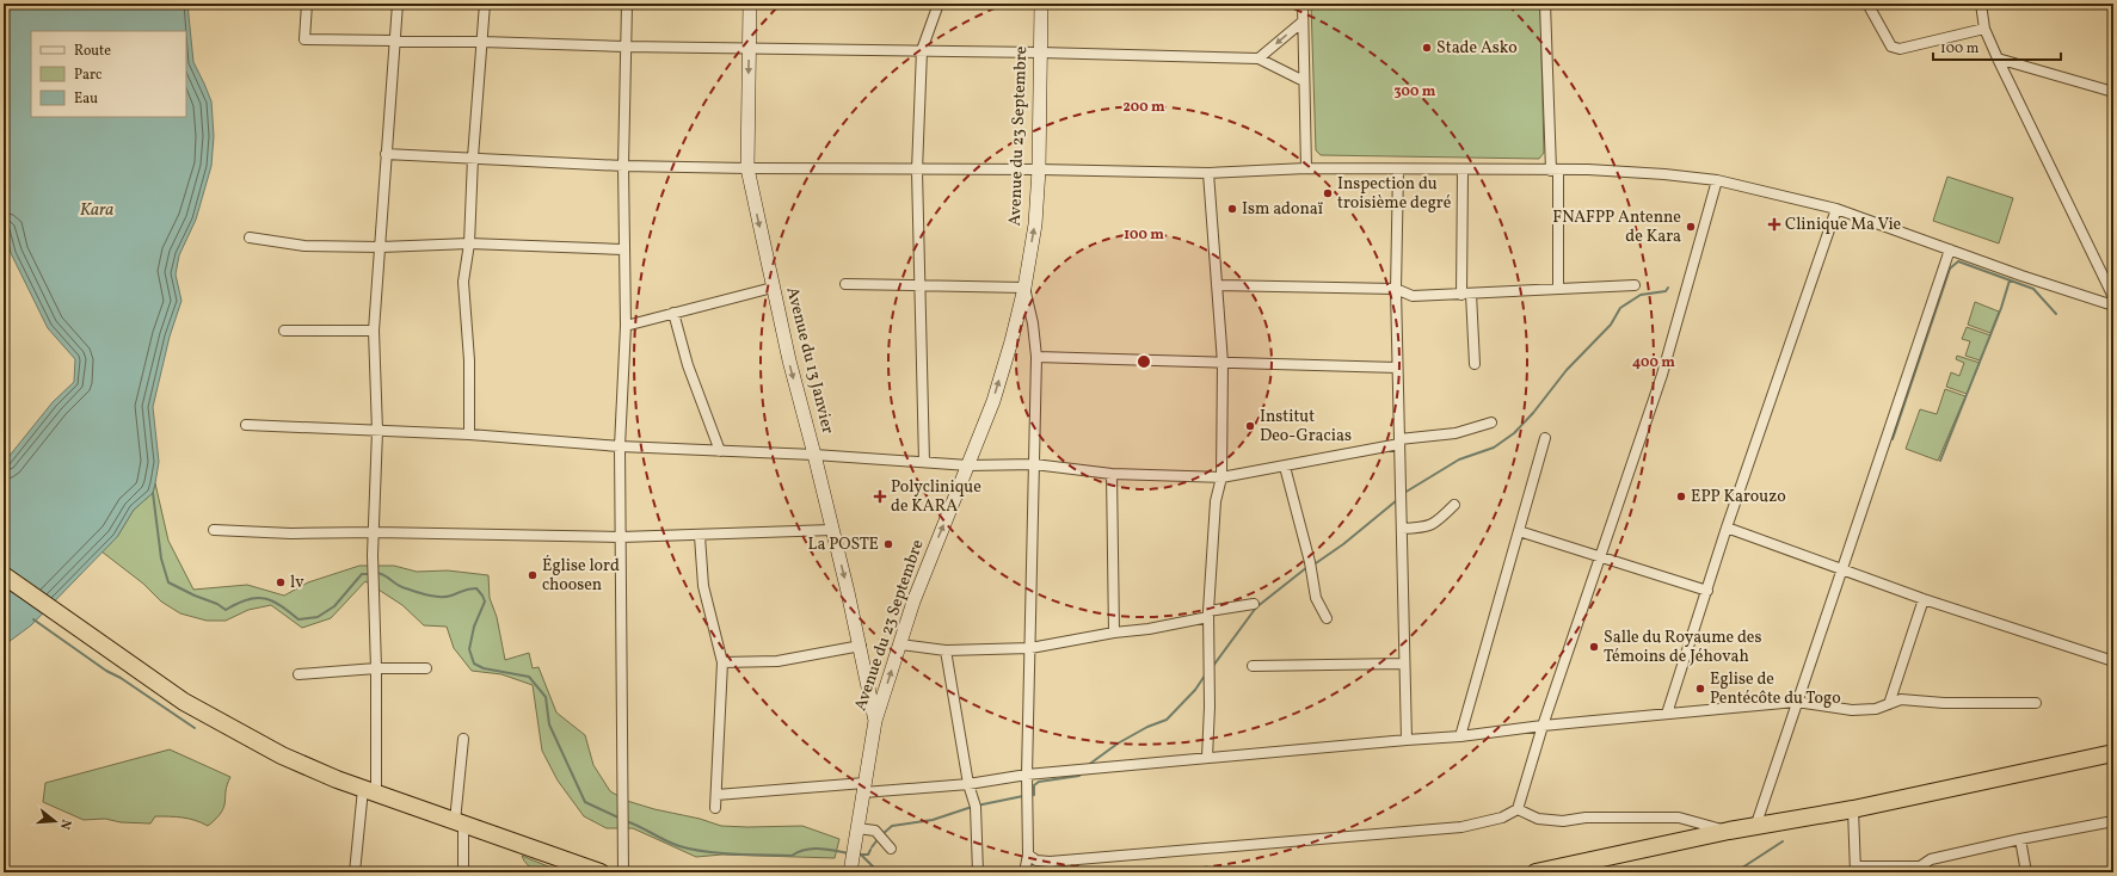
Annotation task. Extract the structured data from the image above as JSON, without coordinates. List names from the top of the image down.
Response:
{
  "streets": {
    "main road": ["Avenue du 23 Septembre", "Avenue du 13 Janvier"]
  },
  "crossings": [
    ["Avenue du 23 Septembre", "Avenue du 13 Janvier"]
  ],
  "one_way": ["Avenue du 23 Septembre", "Avenue du 13 Janvier"],
  "water": ["Kara"],
  "places": {
    "other": [
      "Stade Asko",
      "Inspection du troisième degré",
      "Ism adonaï",
      "FNAFPP Antenne de Kara",
      "Institut Deo-Gracias",
      "EPP Karouzo",
      "La POSTE",
      "Église lord choosen",
      "lv",
      "Salle du Royaume des Témoins de Jéhovah",
      "Eglise de Pentécôte du Togo"
    ],
    "health": ["Clinique Ma Vie", "Polyclinique de KARA"]
  },
  "legend": ["Route", "Parc", "Eau"],
  "scale_bar": "100 m",
  "north": "right",
  "rings": [
    "300 m",
    "200 m",
    "100 m",
    "400 m"
  ]
}
